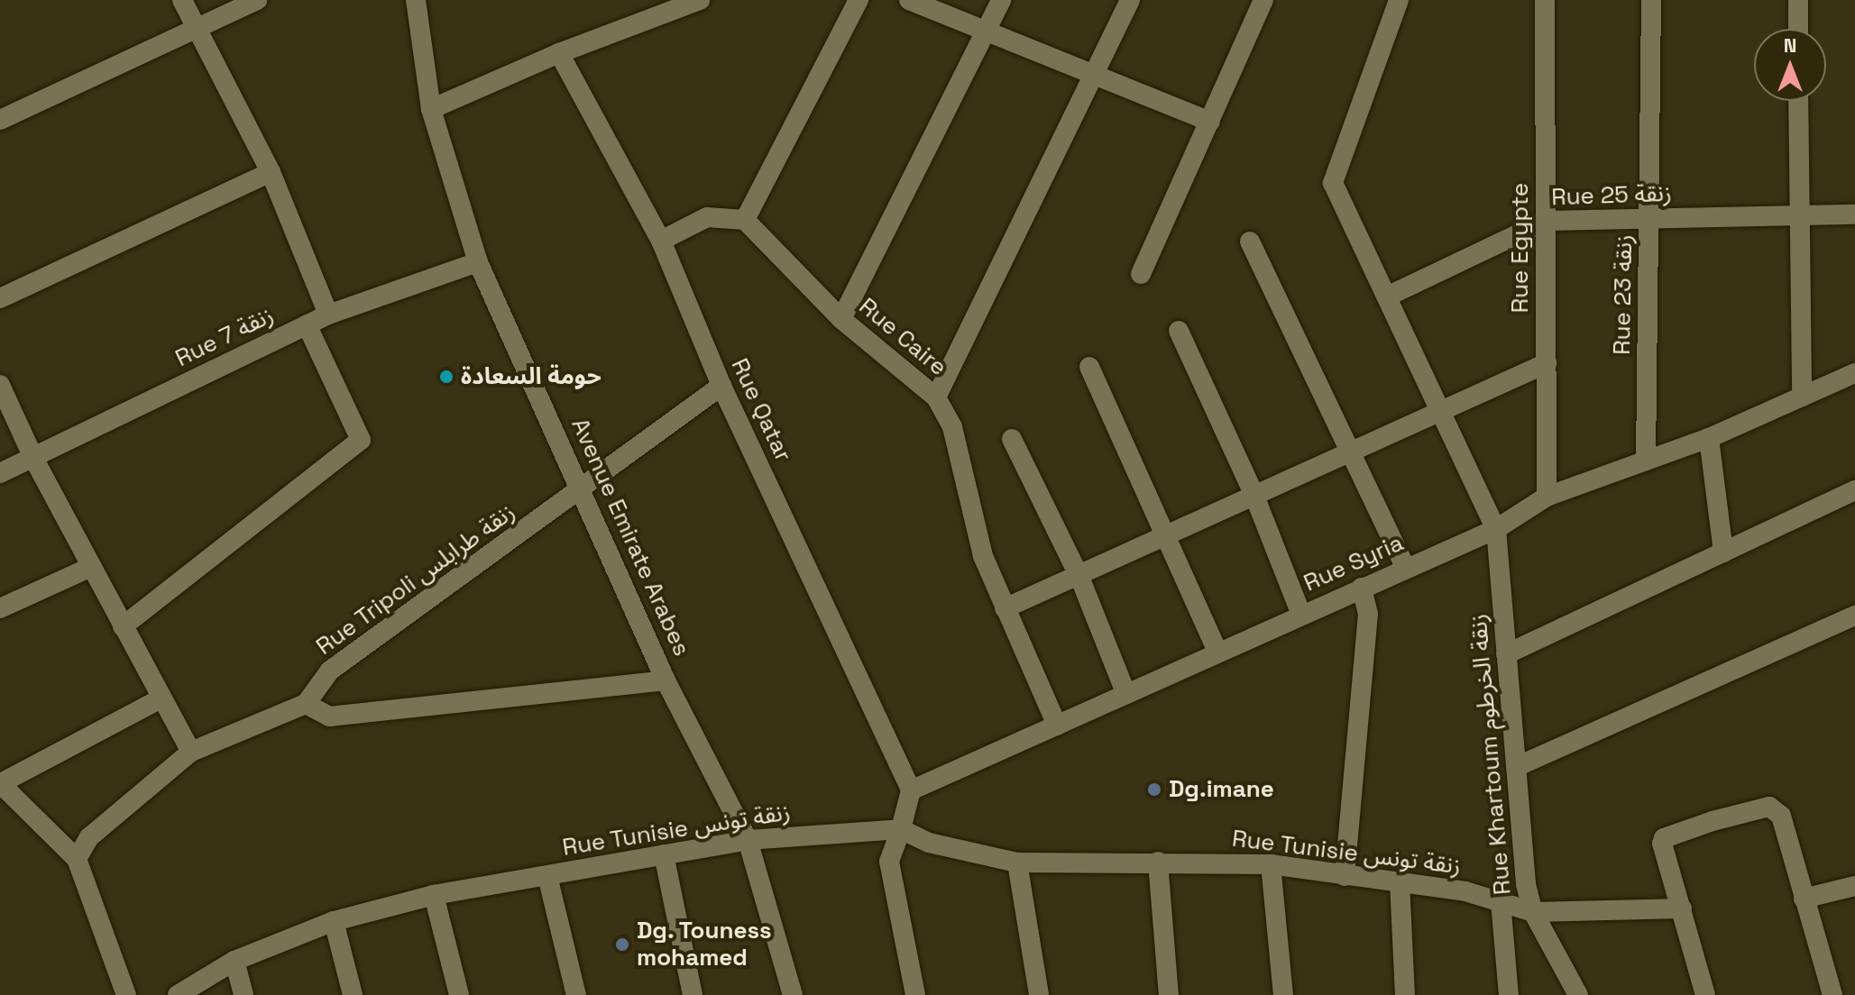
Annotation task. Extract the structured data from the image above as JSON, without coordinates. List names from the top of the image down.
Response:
{
  "streets": {
    "street": [
      "Rue 25 زنقة",
      "Rue Egypte",
      "Rue 23 زنقة",
      "Rue 7 زنقة",
      "Rue Caire",
      "Rue Qatar",
      "Avenue Emirate Arabes",
      "Rue Syria",
      "Rue Tripoli زنقة طرابلس",
      "Rue Khartoum زنقة الخرطوم",
      "Rue Tunisie زنقة تونس"
    ]
  },
  "crossings": [
    ["Rue 25 زنقة", "Rue Egypte"],
    ["Rue 25 زنقة", "Rue 23 زنقة"],
    ["Rue 25 زنقة", "Rue Khartoum زنقة الخرطوم"],
    ["Rue Egypte", "Rue Syria"],
    ["Rue 23 زنقة", "Rue Syria"],
    ["Rue 7 زنقة", "Avenue Emirate Arabes"],
    ["Rue Caire", "Rue Syria"],
    ["Rue Qatar", "Rue Syria"],
    ["Rue Qatar", "Rue Tripoli زنقة طرابلس"],
    ["Avenue Emirate Arabes", "Rue Tripoli زنقة طرابلس"],
    ["Avenue Emirate Arabes", "Rue Tunisie زنقة تونس"],
    ["Rue Syria", "Rue Khartoum زنقة الخرطوم"],
    ["Rue Khartoum زنقة الخرطوم", "Rue Tunisie زنقة تونس"]
  ],
  "places": ["حومة السعادة", "Dg.imane", "Dg. Touness mohamed"],
  "north": "top"
}
